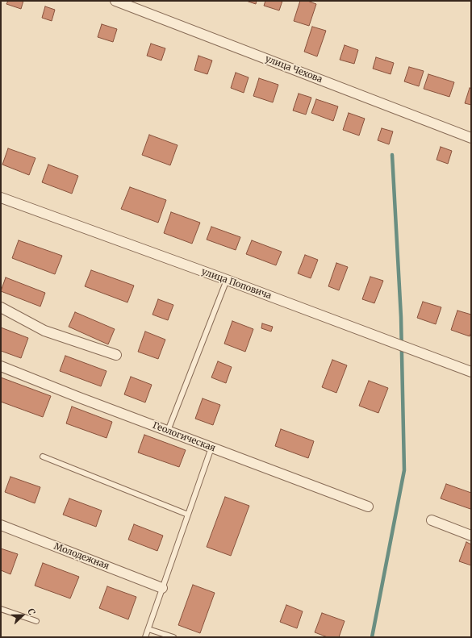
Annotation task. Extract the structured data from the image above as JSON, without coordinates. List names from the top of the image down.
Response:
{
  "streets": {
    "street": [
      "улица Чехова",
      "улица Поповича",
      "Геологическая",
      "Молодежная"
    ]
  },
  "north": "right"
}
